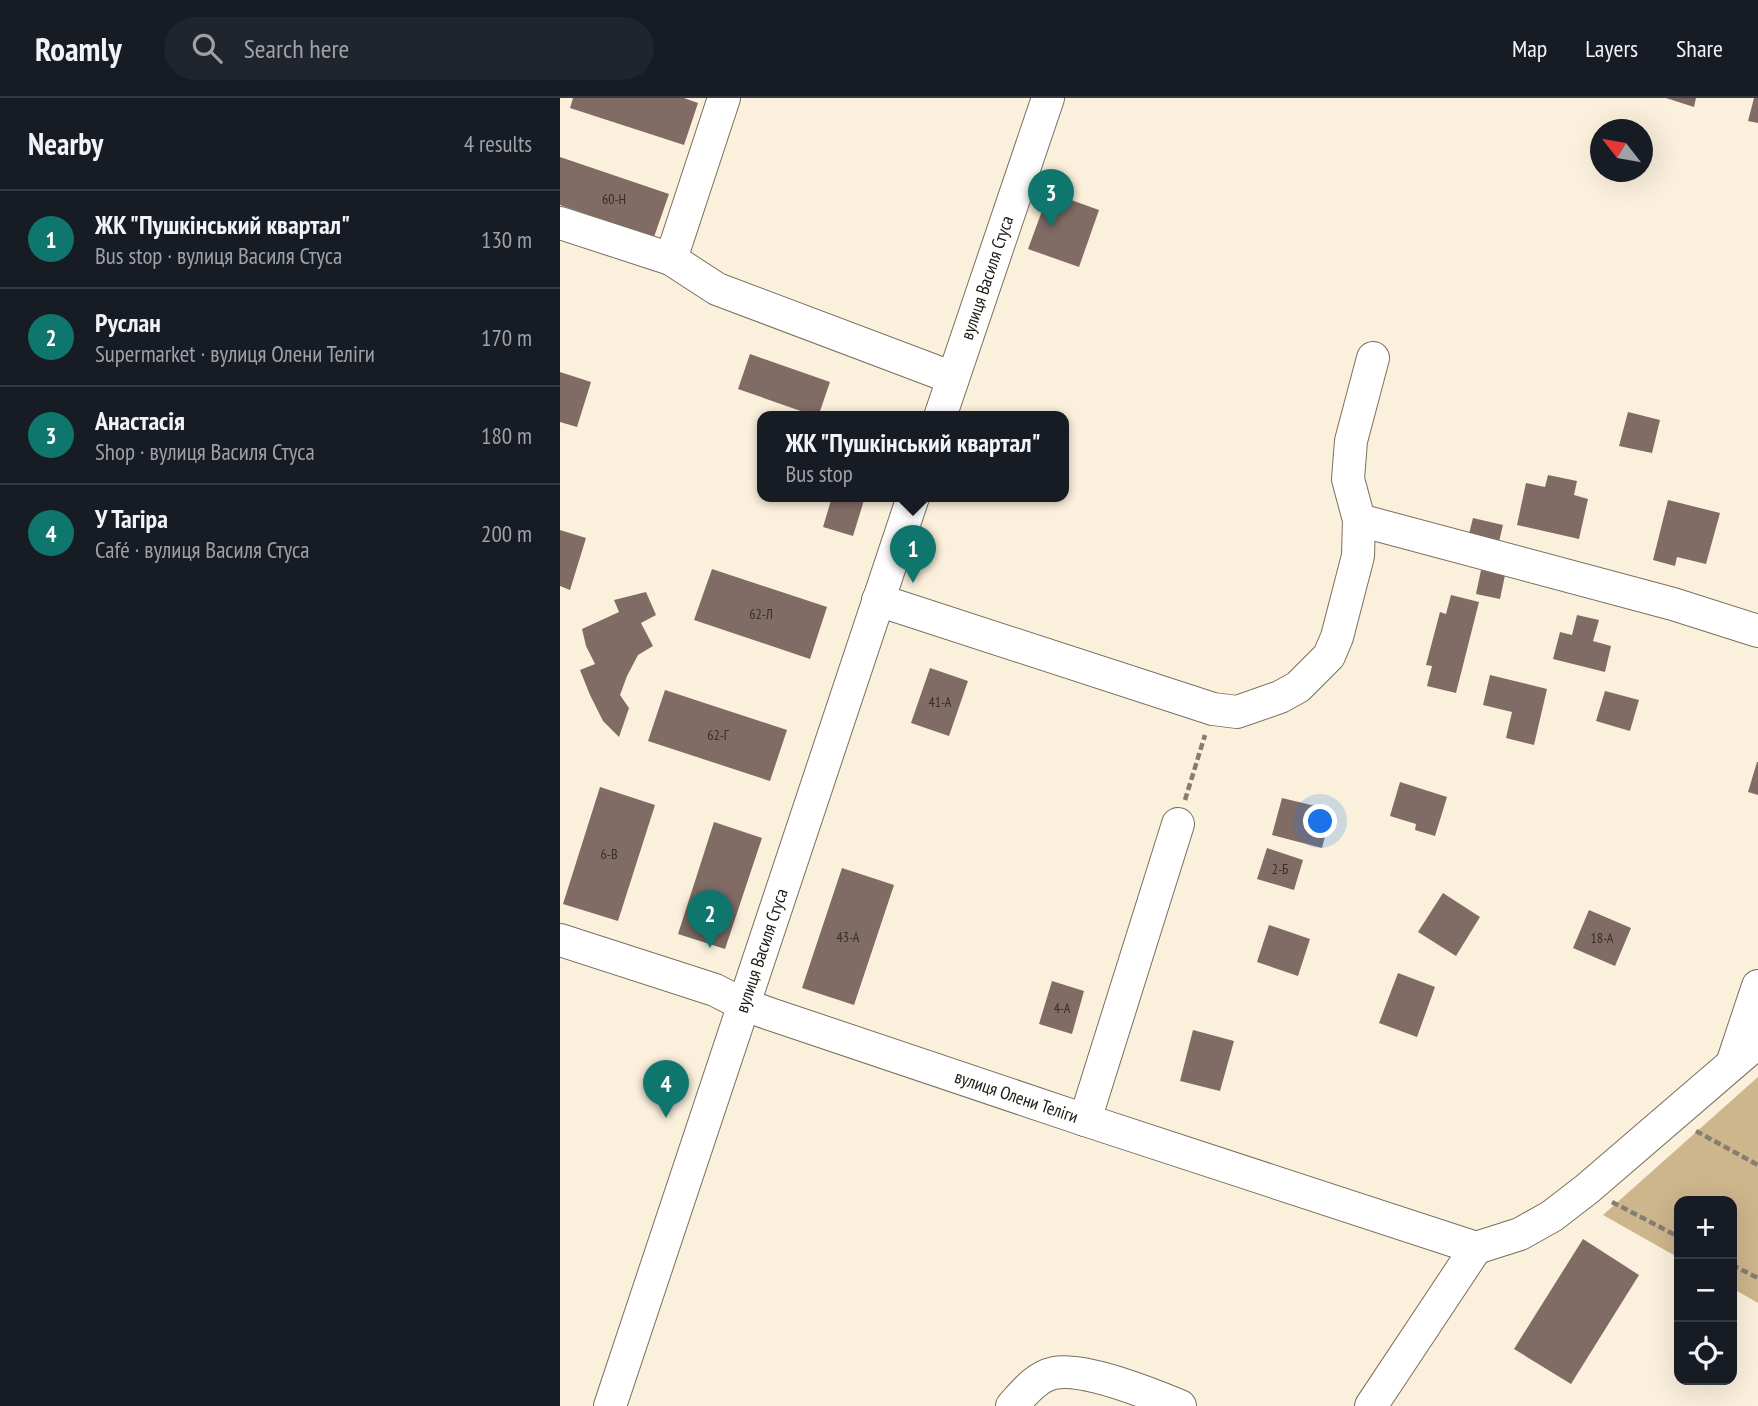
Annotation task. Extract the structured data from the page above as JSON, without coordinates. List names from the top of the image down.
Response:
{
  "streets": {
    "street": ["вулиця Василя Стуса", "вулиця Олени Теліги"]
  },
  "crossings": [
    ["вулиця Василя Стуса", "вулиця Олени Теліги"]
  ],
  "house_numbers": [
    "60-Н",
    "62-Л",
    "41-А",
    "62-Г",
    "6-В",
    "2-Б",
    "43-А",
    "18-А",
    "4-А"
  ],
  "north": "top left",
  "page": {
    "header": "Roamly",
    "search": "Search here",
    "nav": ["Map", "Layers", "Share"],
    "heading": ["Nearby", "4 results"],
    "pins": [
      "3",
      "1",
      "2",
      "4"
    ],
    "list": [
      {
        "mark": "1",
        "name": "ЖК \"Пушкінський квартал\"",
        "note": "Bus stop · вулиця Василя Стуса",
        "value": "130 m"
      },
      {
        "mark": "2",
        "name": "Руслан",
        "note": "Supermarket · вулиця Олени Теліги",
        "value": "170 m"
      },
      {
        "mark": "3",
        "name": "Анастасія",
        "note": "Shop · вулиця Василя Стуса",
        "value": "180 m"
      },
      {
        "mark": "4",
        "name": "У Тагіра",
        "note": "Café · вулиця Василя Стуса",
        "value": "200 m"
      }
    ],
    "popup": ["ЖК \"Пушкінський квартал\"", "Bus stop"],
    "map_buttons": ["+", "−"]
  }
}
